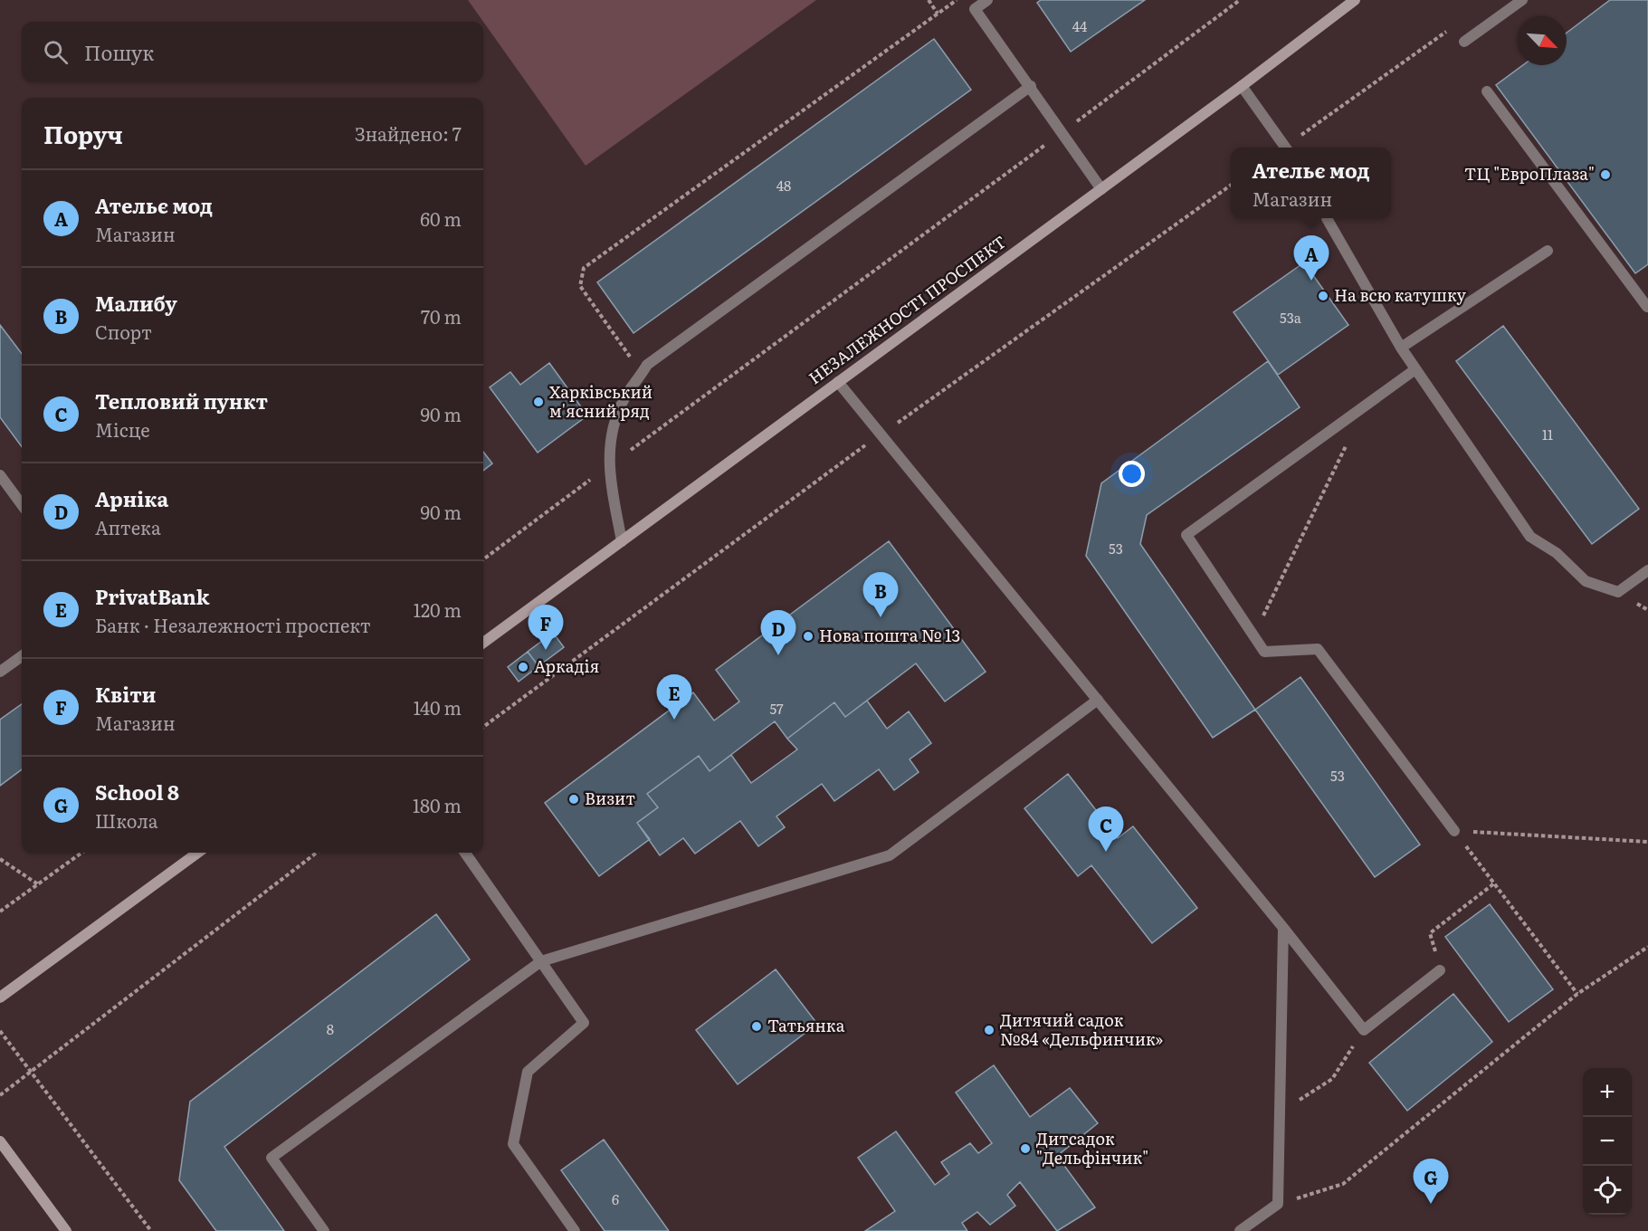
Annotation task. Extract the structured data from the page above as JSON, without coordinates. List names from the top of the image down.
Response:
{
  "streets": {
    "street": ["НЕЗАЛЕЖНОСТІ ПРОСПЕКТ"]
  },
  "places": [
    "ТЦ \"ЕвроПлаза\"",
    "На всю катушку",
    "Харківський м'ясний ряд",
    "Нова пошта № 13",
    "Аркадія",
    "Визит",
    "Татьянка",
    "Дитячий садок №84 «Дельфинчик»",
    "Дитсадок \"Дельфінчик\""
  ],
  "house_numbers": [
    "44",
    "48",
    "53а",
    "11",
    "53",
    "57",
    "53",
    "8",
    "6"
  ],
  "north": "bottom right",
  "page": {
    "search": "Пошук",
    "heading": ["Поруч", "Знайдено: 7"],
    "popup": ["Ательє мод", "Магазин"],
    "list": [
      {
        "mark": "A",
        "name": "Ательє мод",
        "note": "Магазин",
        "value": "60 m"
      },
      {
        "mark": "B",
        "name": "Малибу",
        "note": "Спорт",
        "value": "70 m"
      },
      {
        "mark": "C",
        "name": "Тепловий пункт",
        "note": "Місце",
        "value": "90 m"
      },
      {
        "mark": "D",
        "name": "Арніка",
        "note": "Аптека",
        "value": "90 m"
      },
      {
        "mark": "E",
        "name": "PrivatBank",
        "note": "Банк · Незалежності проспект",
        "value": "120 m"
      },
      {
        "mark": "F",
        "name": "Квіти",
        "note": "Магазин",
        "value": "140 m"
      },
      {
        "mark": "G",
        "name": "School 8",
        "note": "Школа",
        "value": "180 m"
      }
    ],
    "pins": [
      "A",
      "B",
      "F",
      "D",
      "E",
      "C",
      "G"
    ],
    "map_buttons": ["+", "−"]
  }
}
